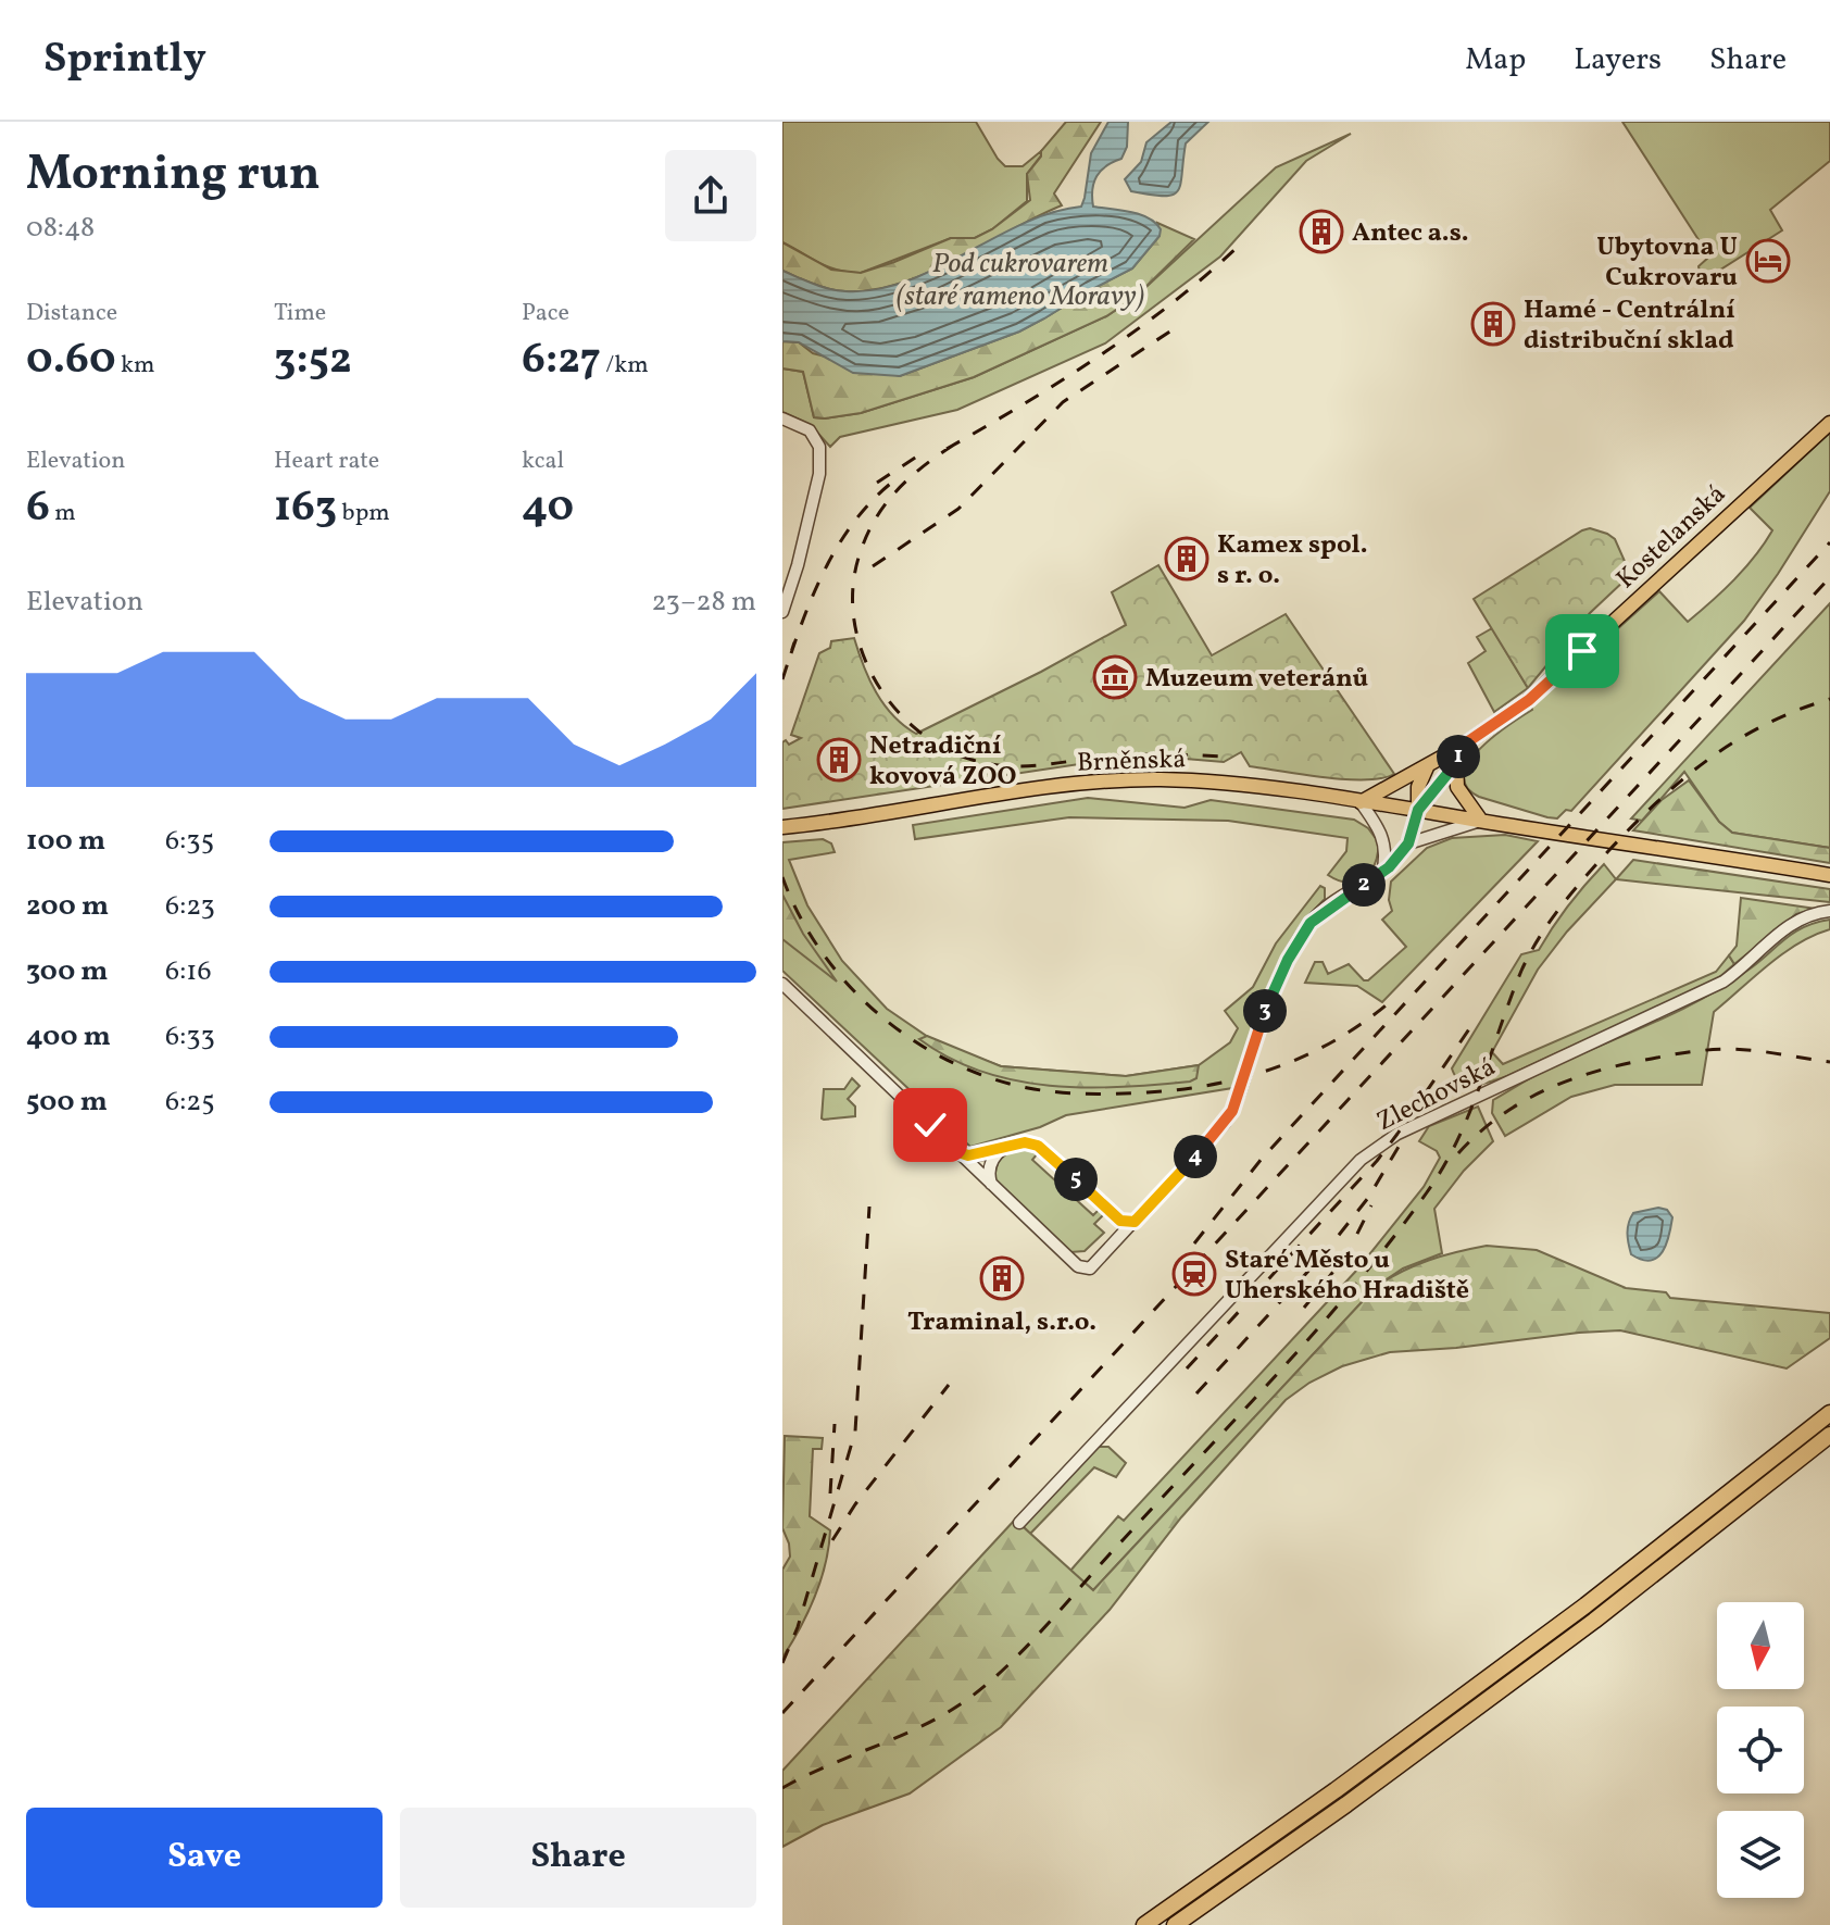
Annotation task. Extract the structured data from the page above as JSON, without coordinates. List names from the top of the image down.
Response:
{
  "streets": {
    "main road": ["Kostelanská", "Brněnská"],
    "street": ["Zlechovská"]
  },
  "crossings": [
    ["Kostelanská", "Brněnská"]
  ],
  "water": ["Pod cukrovarem (staré rameno Moravy)"],
  "places": {
    "building": [
      "Antec a.s.",
      "Hamé - Centrální distribuční sklad",
      "Kamex spol. s r. o.",
      "Netradiční kovová ZOO",
      "Traminal, s.r.o."
    ],
    "hotel": ["Ubytovna U Cukrovaru"],
    "museum": ["Muzeum veteránů"],
    "station": ["Staré Město u Uherského Hradiště"]
  },
  "north": "bottom",
  "page": {
    "header": "Sprintly",
    "nav": ["Map", "Layers", "Share"],
    "heading": ["Morning run", "08:48"],
    "stats": [
      ["Distance", "0.60 km"],
      ["Time", "3:52"],
      ["Pace", "6:27 /km"],
      ["Elevation", "6 m"],
      ["Heart rate", "163 bpm"],
      ["kcal", "40"]
    ],
    "chart": ["Elevation", "23–28 m"],
    "pins": [
      "1",
      "2",
      "3",
      "4",
      "5"
    ],
    "list": [
      {
        "name": "100 m",
        "note": "6:35"
      },
      {
        "name": "200 m",
        "note": "6:23"
      },
      {
        "name": "300 m",
        "note": "6:16"
      },
      {
        "name": "400 m",
        "note": "6:33"
      },
      {
        "name": "500 m",
        "note": "6:25"
      }
    ],
    "buttons": ["Save", "Share"]
  }
}
